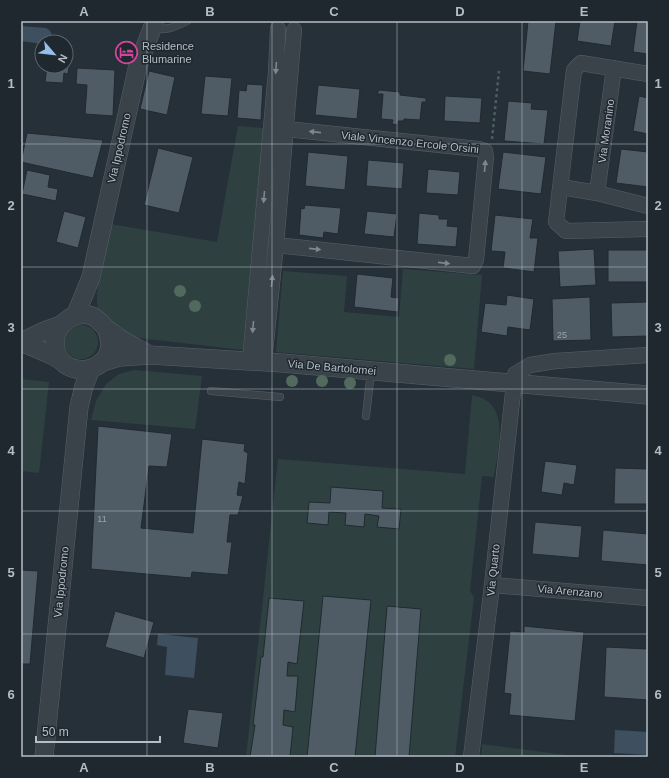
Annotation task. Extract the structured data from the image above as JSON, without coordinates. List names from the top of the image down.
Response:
{
  "streets": {
    "street": [
      "Via Moranino",
      "Viale Vincenzo Ercole Orsini",
      "Via Ippodromo",
      "Via De Bartolomei",
      "Via Quarto",
      "Via Arenzano"
    ]
  },
  "crossings": [
    ["Via Ippodromo", "Via De Bartolomei"],
    ["Via De Bartolomei", "Via Quarto"],
    ["Via Quarto", "Via Arenzano"]
  ],
  "places": {
    "hotel": ["Residence Blumarine"]
  },
  "house_numbers": ["25", "11"],
  "scale_bar": "50 m",
  "north": "bottom right",
  "grid": {
    "columns": [
      "A",
      "B",
      "C",
      "D",
      "E"
    ],
    "rows": [
      "1",
      "2",
      "3",
      "4",
      "5",
      "6"
    ]
  }
}
